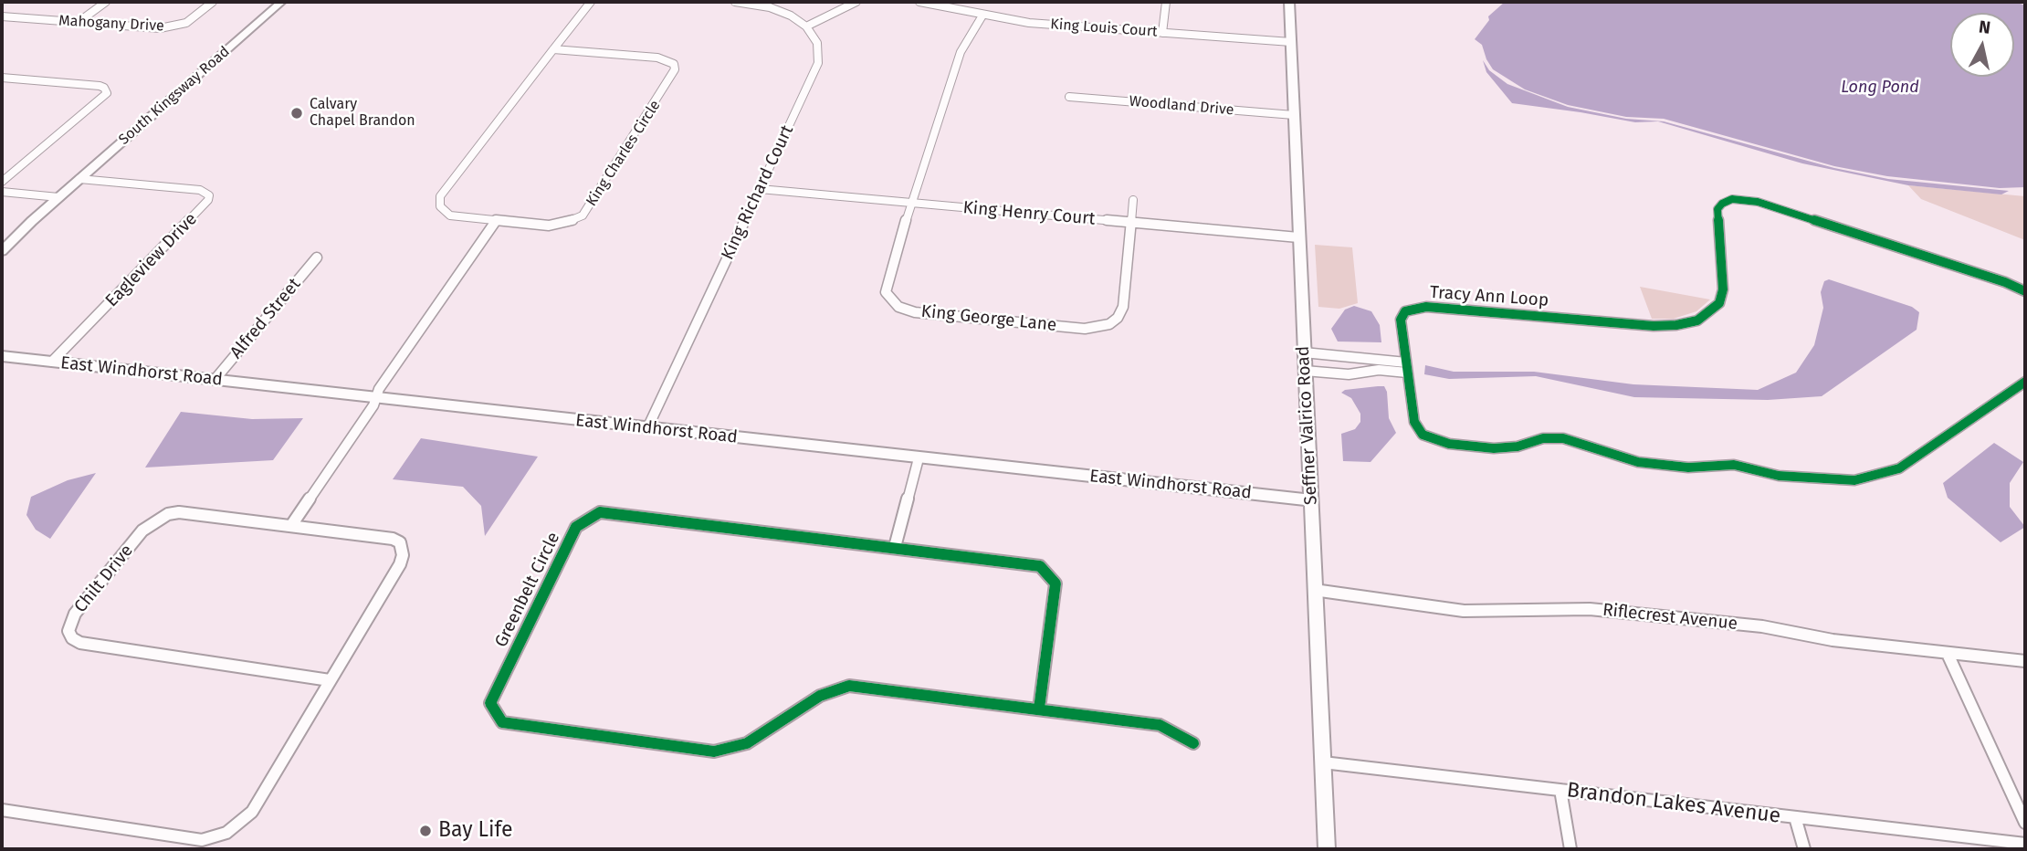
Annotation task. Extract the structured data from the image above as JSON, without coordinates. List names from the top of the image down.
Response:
{
  "streets": {
    "street": [
      "Mahogany Drive",
      "King Louis Court",
      "South Kingsway Road",
      "Woodland Drive",
      "King Charles Circle",
      "King Richard Court",
      "King Henry Court",
      "Eagleview Drive",
      "Tracy Ann Loop",
      "Alfred Street",
      "King George Lane",
      "East Windhorst Road",
      "Seffner Valrico Road",
      "Chilt Drive",
      "Greenbelt Circle",
      "Riflecrest Avenue",
      "Brandon Lakes Avenue"
    ]
  },
  "crossings": [
    ["King Louis Court", "King George Lane"],
    ["King Louis Court", "Seffner Valrico Road"],
    ["South Kingsway Road", "Eagleview Drive"],
    ["Woodland Drive", "Seffner Valrico Road"],
    ["King Richard Court", "King Henry Court"],
    ["King Richard Court", "East Windhorst Road"],
    ["King Henry Court", "King George Lane"],
    ["King Henry Court", "Seffner Valrico Road"],
    ["Eagleview Drive", "East Windhorst Road"],
    ["Alfred Street", "East Windhorst Road"],
    ["East Windhorst Road", "Seffner Valrico Road"],
    ["Seffner Valrico Road", "Riflecrest Avenue"],
    ["Seffner Valrico Road", "Brandon Lakes Avenue"]
  ],
  "water": ["Long Pond"],
  "places": ["Calvary Chapel Brandon", "Bay Life"],
  "north": "top"
}
